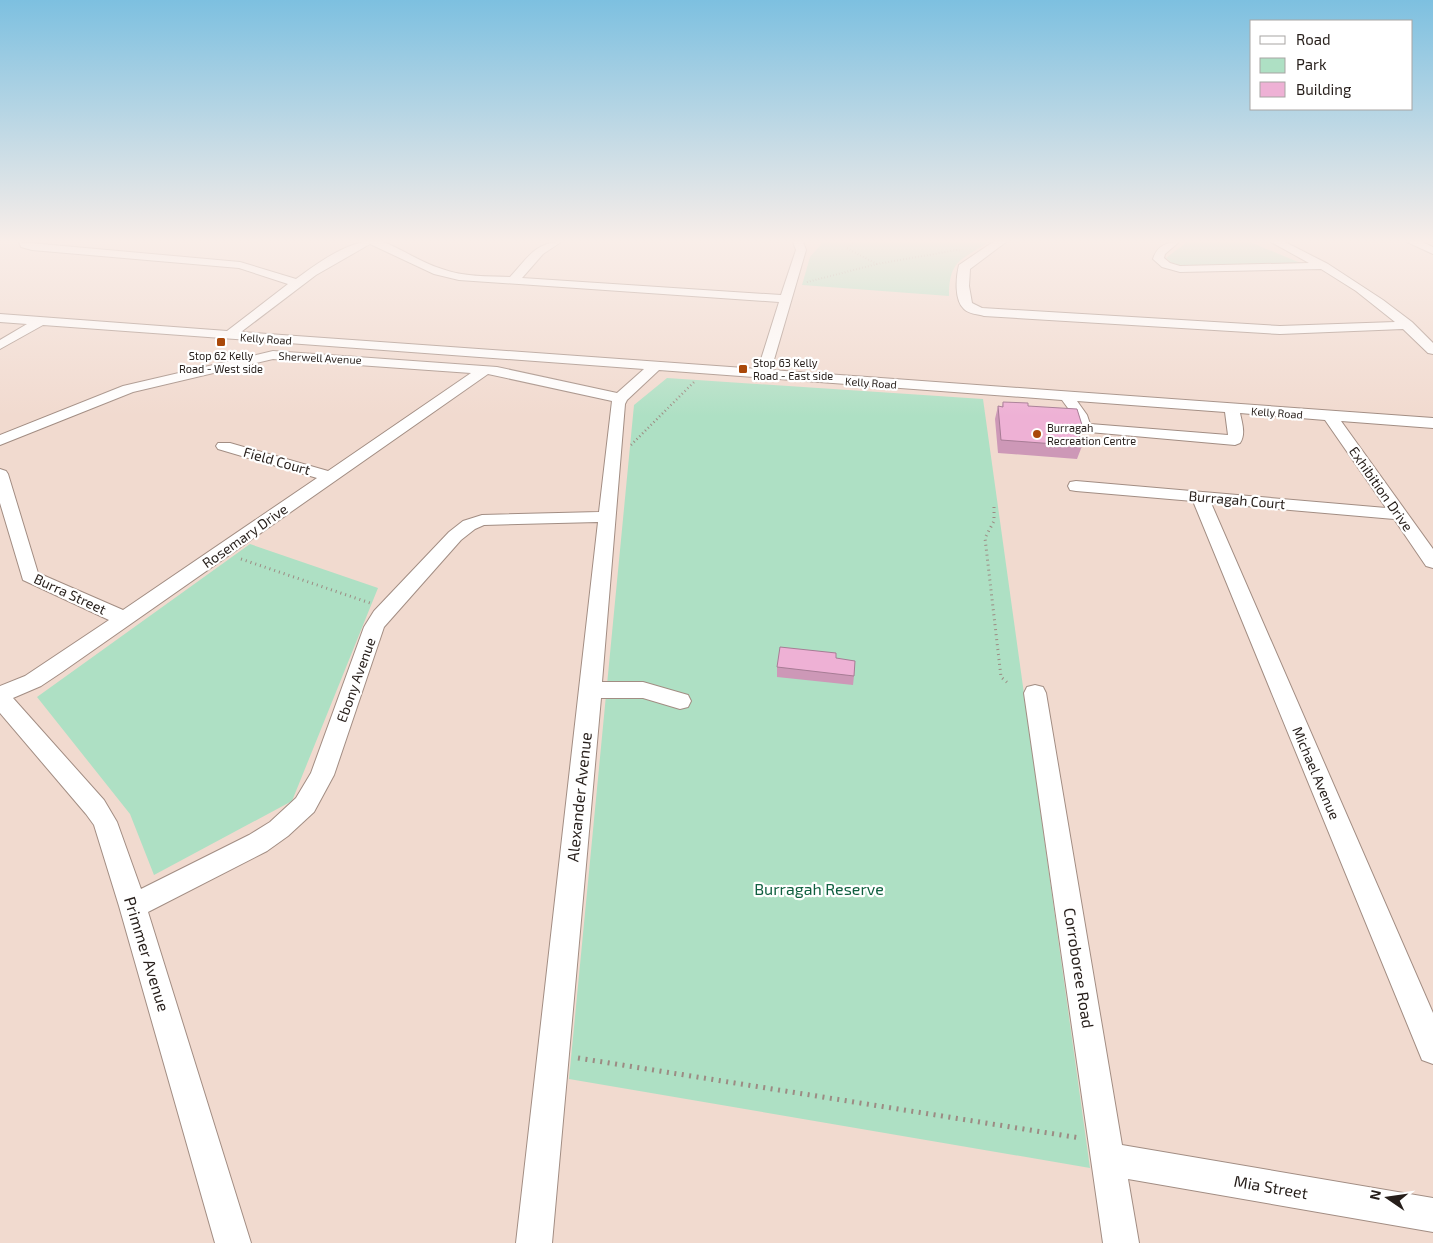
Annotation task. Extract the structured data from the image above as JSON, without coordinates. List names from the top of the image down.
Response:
{
  "streets": {
    "street": [
      "Kelly Road",
      "Sherwell Avenue",
      "Field Court",
      "Exhibition Drive",
      "Burragah Court",
      "Rosemary Drive",
      "Burra Street",
      "Ebony Avenue",
      "Michael Avenue",
      "Alexander Avenue",
      "Primmer Avenue",
      "Corroboree Road",
      "Mia Street"
    ]
  },
  "crossings": [
    ["Kelly Road", "Exhibition Drive"],
    ["Sherwell Avenue", "Rosemary Drive"],
    ["Sherwell Avenue", "Alexander Avenue"],
    ["Field Court", "Rosemary Drive"],
    ["Exhibition Drive", "Burragah Court"],
    ["Burragah Court", "Michael Avenue"],
    ["Rosemary Drive", "Burra Street"],
    ["Rosemary Drive", "Primmer Avenue"],
    ["Ebony Avenue", "Alexander Avenue"],
    ["Ebony Avenue", "Primmer Avenue"],
    ["Corroboree Road", "Mia Street"]
  ],
  "parks": ["Burragah Reserve"],
  "places": {
    "transit": ["Stop 62 Kelly Road - West side", "Stop 63 Kelly Road - East side"],
    "other": ["Burragah Recreation Centre"]
  },
  "legend": ["Road", "Park", "Building"],
  "north": "left"
}
